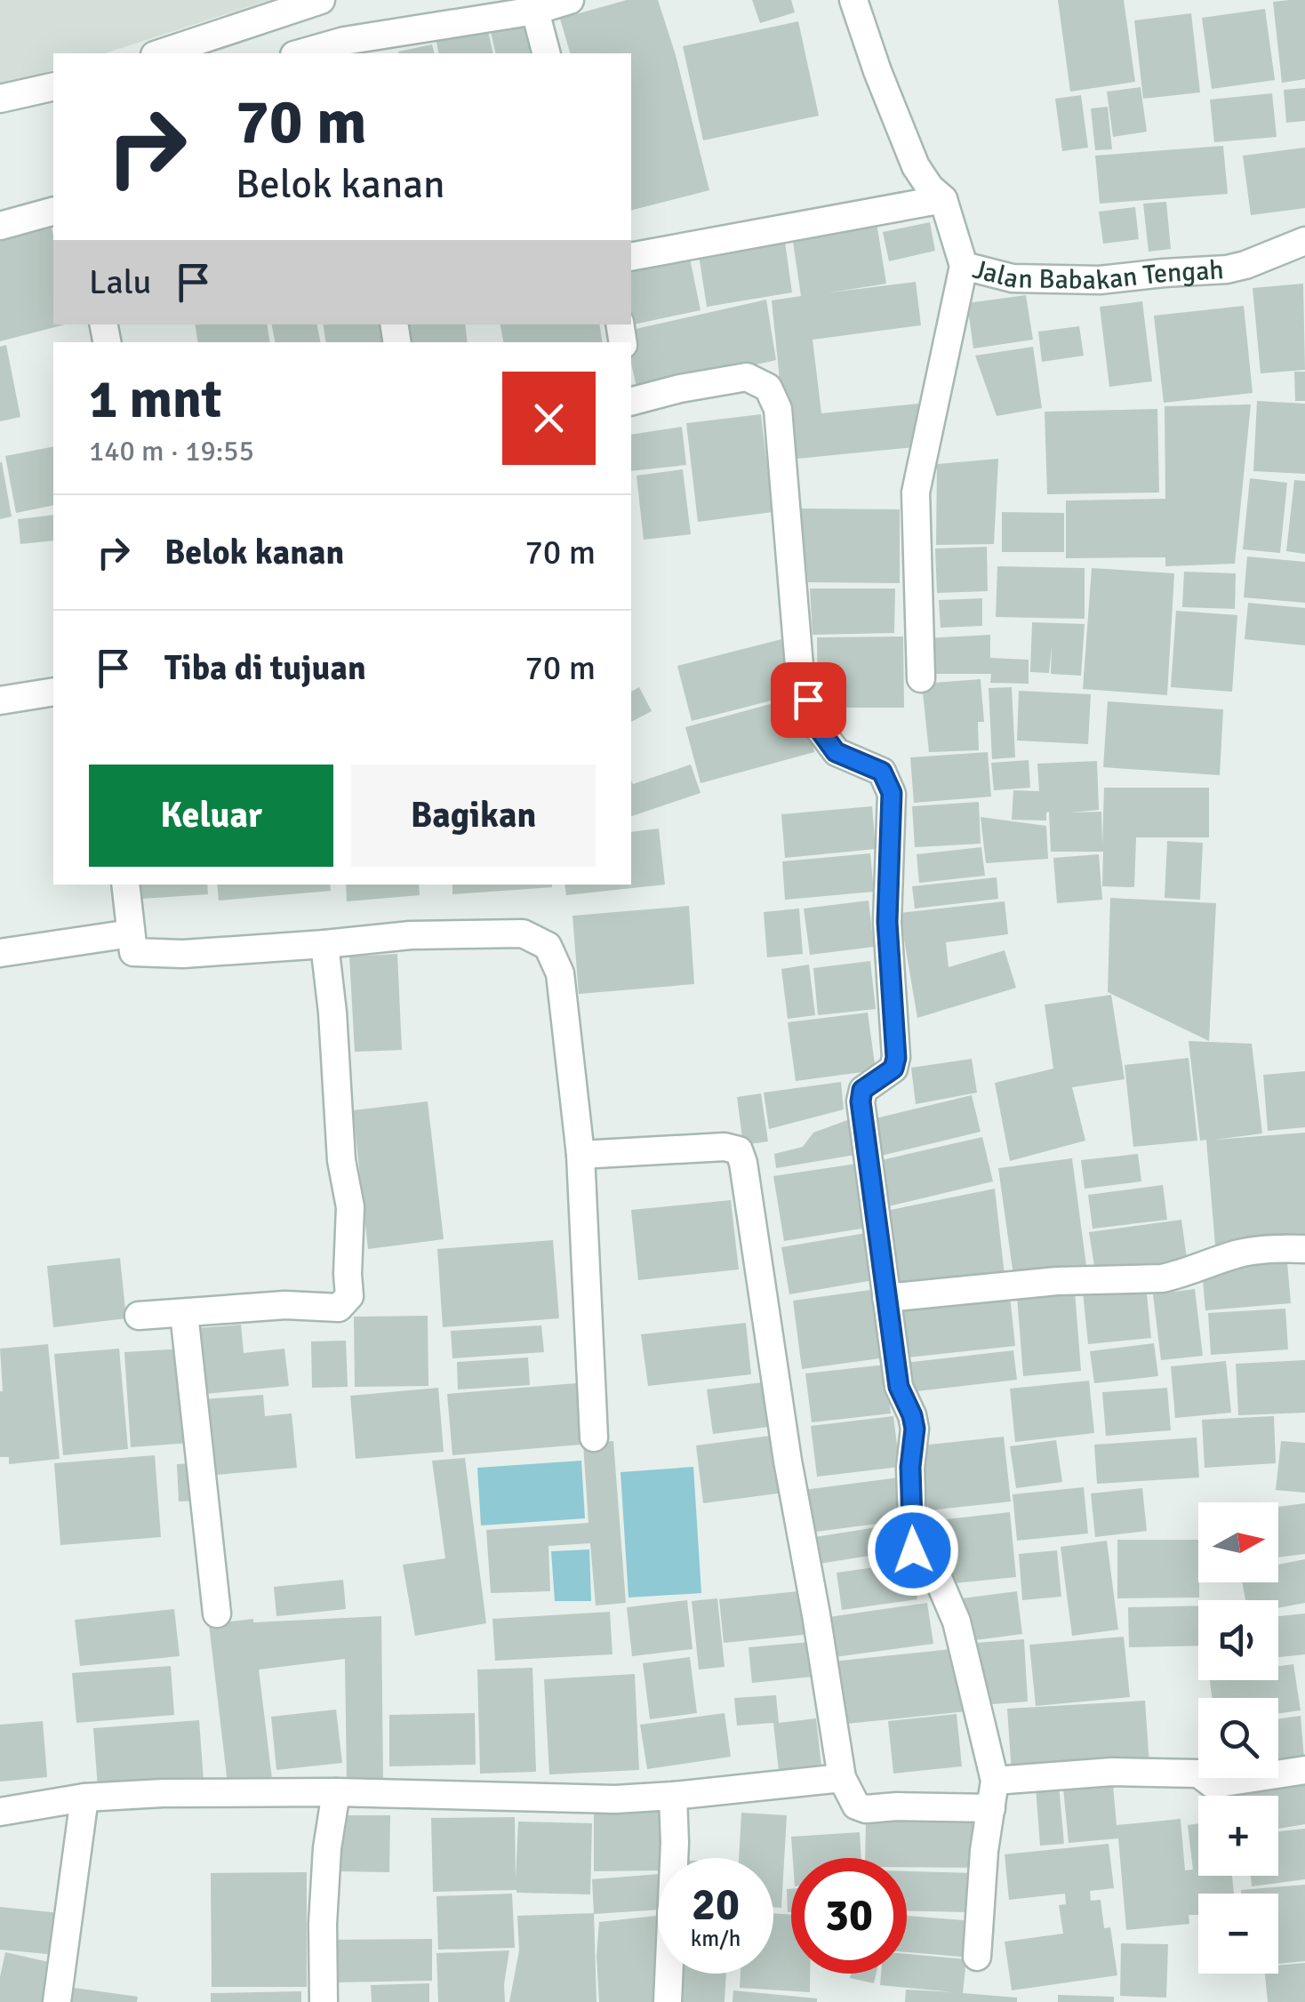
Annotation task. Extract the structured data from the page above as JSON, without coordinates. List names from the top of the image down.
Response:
{
  "streets": {
    "street": ["Jalan Babakan Tengah"]
  },
  "north": "right",
  "page": {
    "turn": ["70 m", "Belok kanan"],
    "then": "Lalu",
    "heading": ["1 mnt", "140 m · 19:55"],
    "list": [
      {
        "name": "Belok kanan",
        "value": "70 m"
      },
      {
        "name": "Tiba di tujuan",
        "value": "70 m"
      }
    ],
    "buttons": ["Keluar", "Bagikan"],
    "map_buttons": ["+", "−"],
    "speed": "20 km/h",
    "limit": "30"
  }
}
